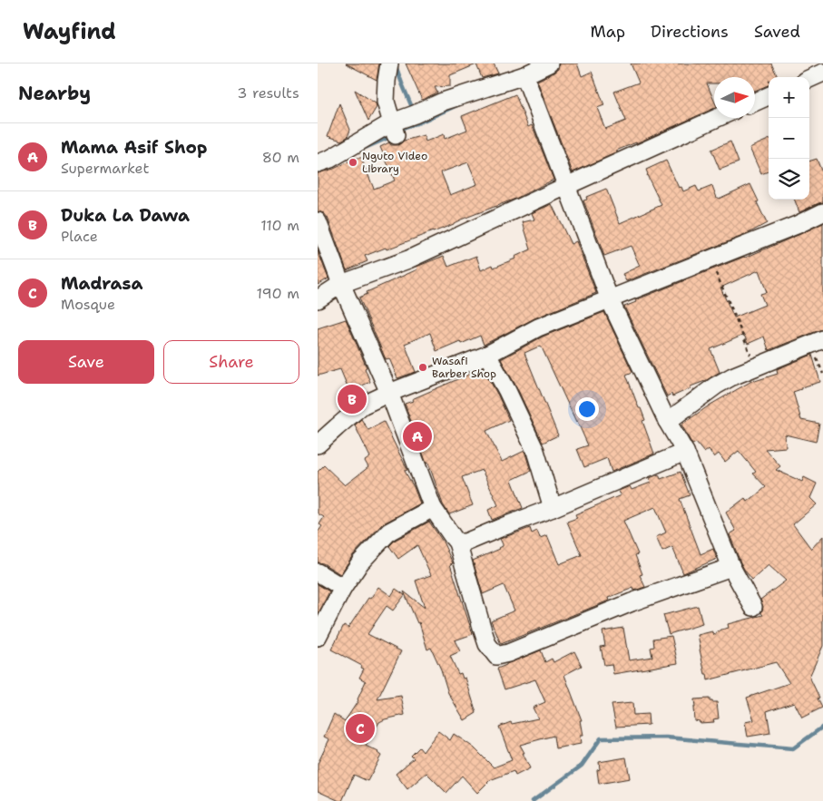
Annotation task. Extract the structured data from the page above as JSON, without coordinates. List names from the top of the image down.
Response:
{
  "places": ["Nguto Video Library", "Wasafi Barber Shop"],
  "north": "right",
  "page": {
    "header": "Wayfind",
    "nav": ["Map", "Directions", "Saved"],
    "heading": ["Nearby", "3 results"],
    "map_buttons": ["+", "−"],
    "list": [
      {
        "mark": "A",
        "name": "Mama Asif Shop",
        "note": "Supermarket",
        "value": "80 m"
      },
      {
        "mark": "B",
        "name": "Duka La Dawa",
        "note": "Place",
        "value": "110 m"
      },
      {
        "mark": "C",
        "name": "Madrasa",
        "note": "Mosque",
        "value": "190 m"
      }
    ],
    "buttons": ["Save", "Share"],
    "pins": ["B", "A", "C"]
  }
}
